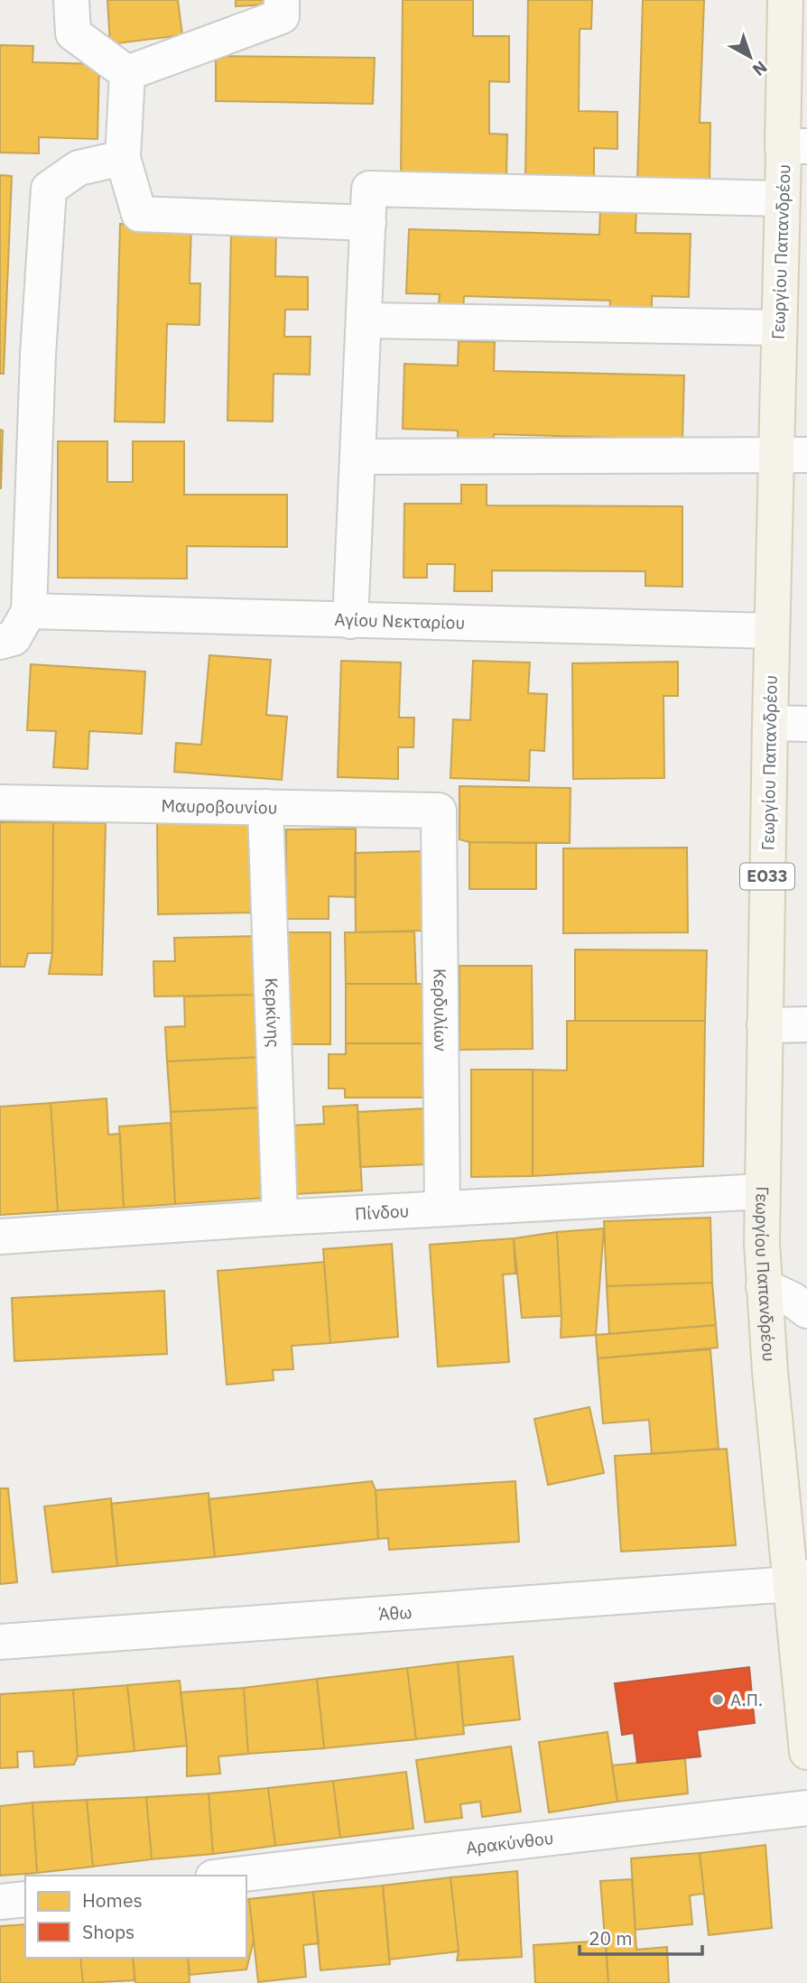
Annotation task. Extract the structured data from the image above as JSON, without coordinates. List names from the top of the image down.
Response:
{
  "streets": {
    "main road": ["Γεωργίου Παπανδρέου", "ΕΟ33"],
    "street": [
      "Αγίου Νεκταρίου",
      "Μαυροβουνίου",
      "Κερδυλίων",
      "Κερκίνης",
      "Πίνδου",
      "Άθω",
      "Αρακύνθου"
    ]
  },
  "crossings": [
    ["Γεωργίου Παπανδρέου", "Αγίου Νεκταρίου"],
    ["Γεωργίου Παπανδρέου", "Πίνδου"],
    ["Γεωργίου Παπανδρέου", "Άθω"],
    ["Μαυροβουνίου", "Κερδυλίων"],
    ["Μαυροβουνίου", "Κερκίνης"],
    ["Κερδυλίων", "Πίνδου"],
    ["Κερκίνης", "Πίνδου"]
  ],
  "places": ["Α.Π."],
  "legend": ["Homes", "Shops"],
  "scale_bar": "20 m",
  "north": "bottom right"
}
